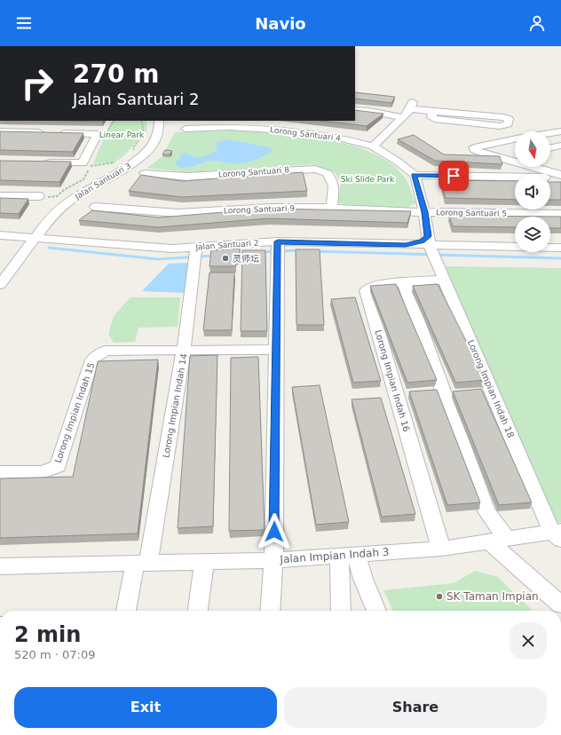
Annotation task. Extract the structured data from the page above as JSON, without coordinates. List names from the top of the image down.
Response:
{
  "streets": {
    "street": [
      "Lorong Santuari 4",
      "Lorong Santuari 8",
      "Jalan Santuari 3",
      "Lorong Santuari 9",
      "Lorong Santuari 5",
      "Jalan Santuari 2",
      "Lorong Impian Indah 16",
      "Lorong Impian Indah 18",
      "Lorong Impian Indah 14",
      "Lorong Impian Indah 15",
      "Jalan Impian Indah 3"
    ]
  },
  "crossings": [
    ["Lorong Santuari 8", "Lorong Santuari 9"],
    ["Jalan Santuari 3", "Jalan Santuari 2"],
    ["Lorong Santuari 9", "Lorong Santuari 5"],
    ["Jalan Santuari 2", "Lorong Impian Indah 18"],
    ["Jalan Santuari 2", "Lorong Impian Indah 14"],
    ["Lorong Impian Indah 16", "Lorong Impian Indah 18"],
    ["Lorong Impian Indah 16", "Jalan Impian Indah 3"],
    ["Lorong Impian Indah 18", "Jalan Impian Indah 3"],
    ["Lorong Impian Indah 14", "Lorong Impian Indah 15"],
    ["Lorong Impian Indah 14", "Jalan Impian Indah 3"]
  ],
  "parks": ["Linear Park", "Ski Slide Park"],
  "places": ["灵师坛", "SK Taman Impian"],
  "north": "bottom",
  "page": {
    "header": "Navio",
    "turn": ["270 m", "Jalan Santuari 2"],
    "heading": ["2 min", "520 m · 07:09"],
    "buttons": ["Exit", "Share"]
  }
}
